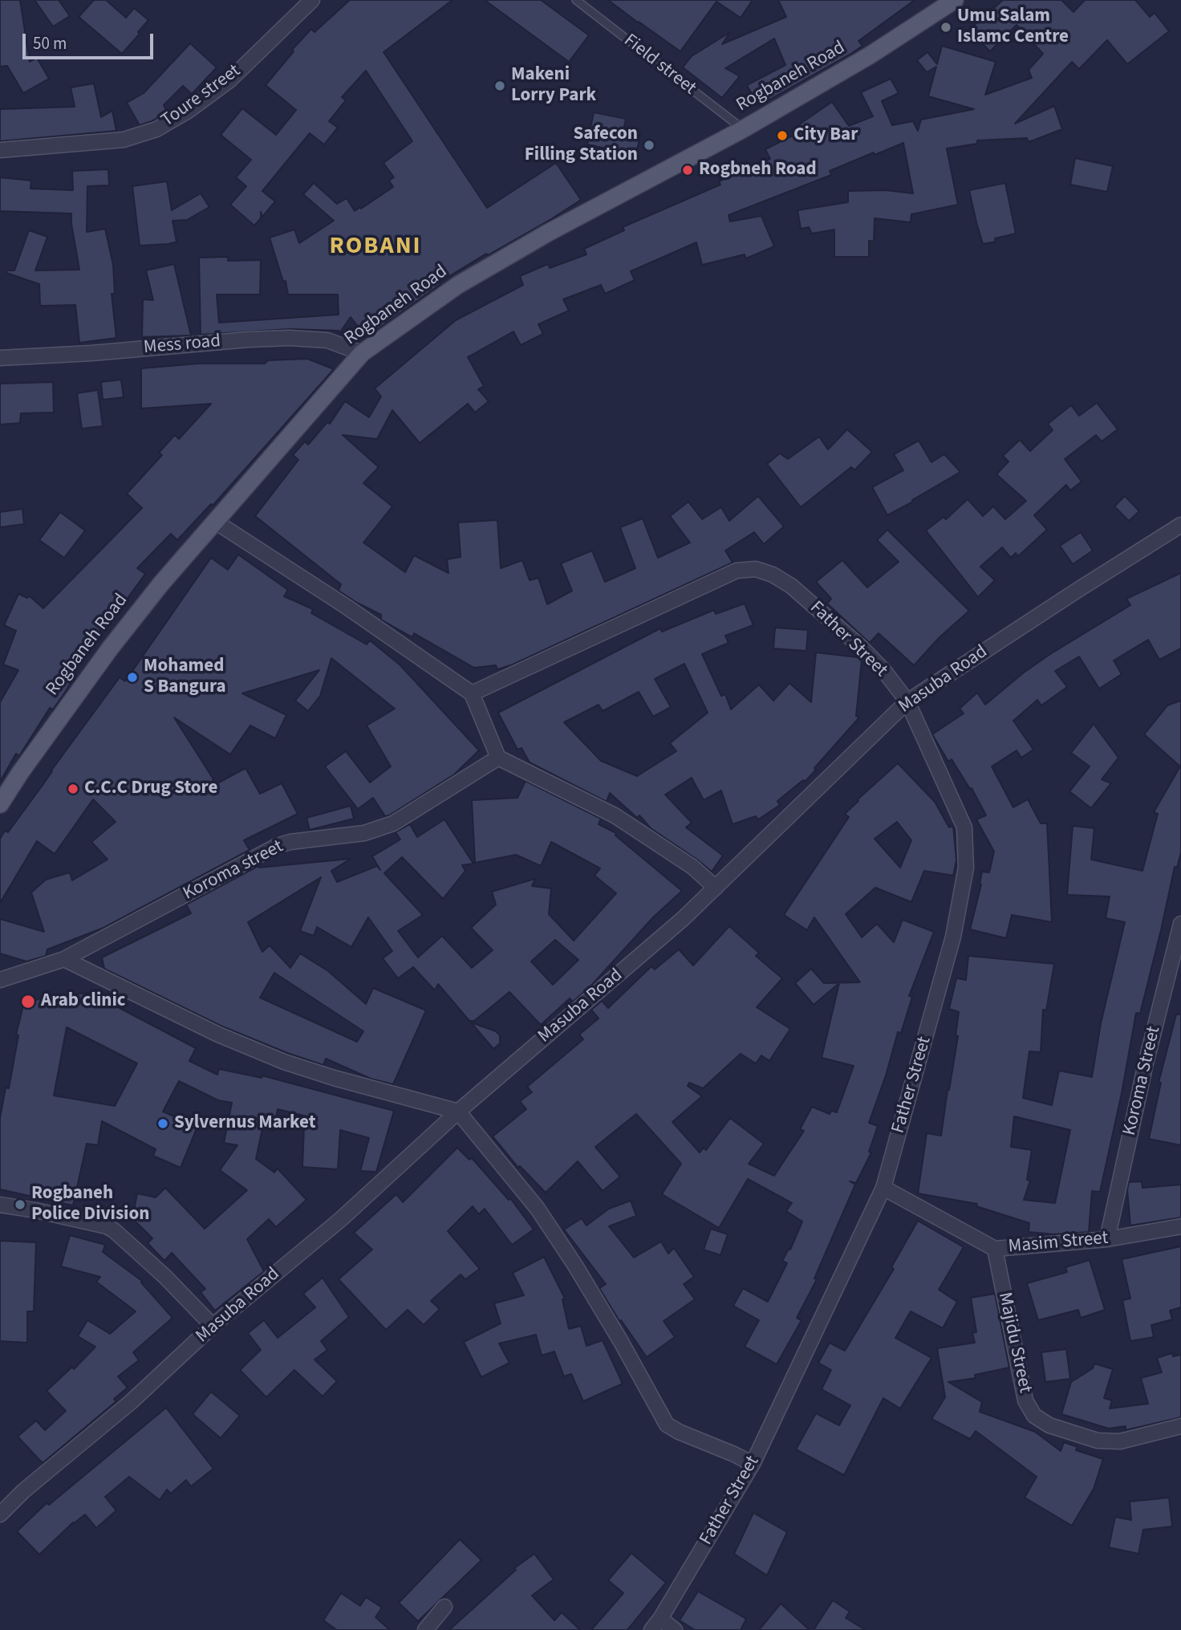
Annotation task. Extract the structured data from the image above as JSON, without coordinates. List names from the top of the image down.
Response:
{
  "streets": {
    "main road": ["Rogbaneh Road"],
    "street": [
      "Toure street",
      "Mess road",
      "Father Street",
      "Masuba Road",
      "Koroma street",
      "Koroma Street",
      "Masim Street",
      "Majidu Street"
    ],
    "lane": ["Field street"]
  },
  "crossings": [
    ["Field street", "Rogbaneh Road"],
    ["Rogbaneh Road", "Mess road"],
    ["Father Street", "Masuba Road"],
    ["Father Street", "Masim Street"],
    ["Koroma Street", "Masim Street"],
    ["Masim Street", "Majidu Street"]
  ],
  "districts": ["ROBANI"],
  "places": [
    "Umu Salam Islamc Centre",
    "Makeni Lorry Park",
    "City Bar",
    "Safecon Filling Station",
    "Rogbneh Road",
    "Mohamed S Bangura",
    "C.C.C Drug Store",
    "Arab clinic",
    "Sylvernus Market",
    "Rogbaneh Police Division"
  ],
  "scale_bar": "50 m"
}
